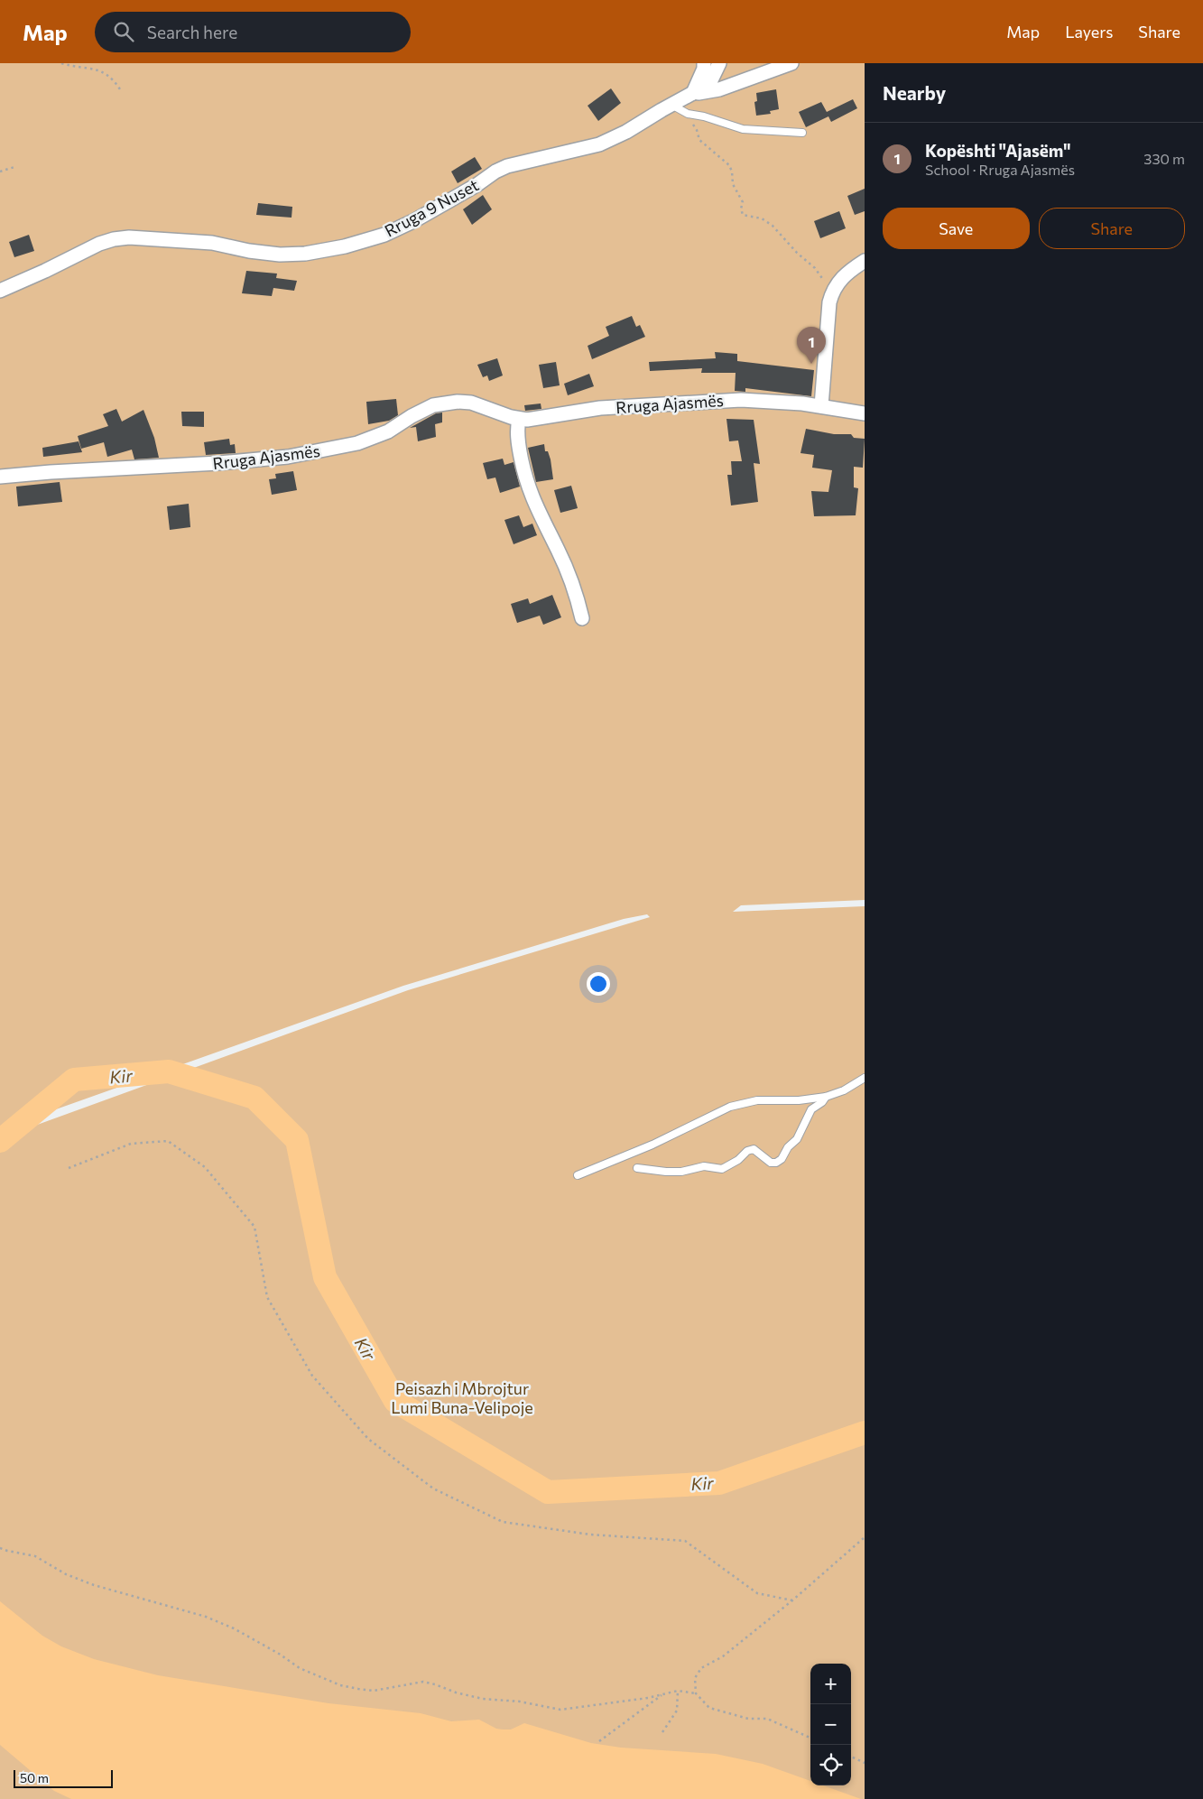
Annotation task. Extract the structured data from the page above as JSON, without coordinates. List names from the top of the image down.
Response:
{
  "streets": {
    "street": ["Rruga 9 Nuset", "Rruga Ajasmës"]
  },
  "water": ["Kir"],
  "parks": ["Peisazh i Mbrojtur Lumi Buna-Velipoje"],
  "scale_bar": "50 m",
  "page": {
    "header": "Map",
    "search": "Search here",
    "nav": ["Map", "Layers", "Share"],
    "heading": "Nearby",
    "list": [
      {
        "mark": "1",
        "name": "Kopështi \"Ajasëm\"",
        "note": "School · Rruga Ajasmës",
        "value": "330 m"
      }
    ],
    "buttons": ["Save", "Share"],
    "pins": "1",
    "map_buttons": ["+", "−"],
    "scale": "50 m"
  }
}
